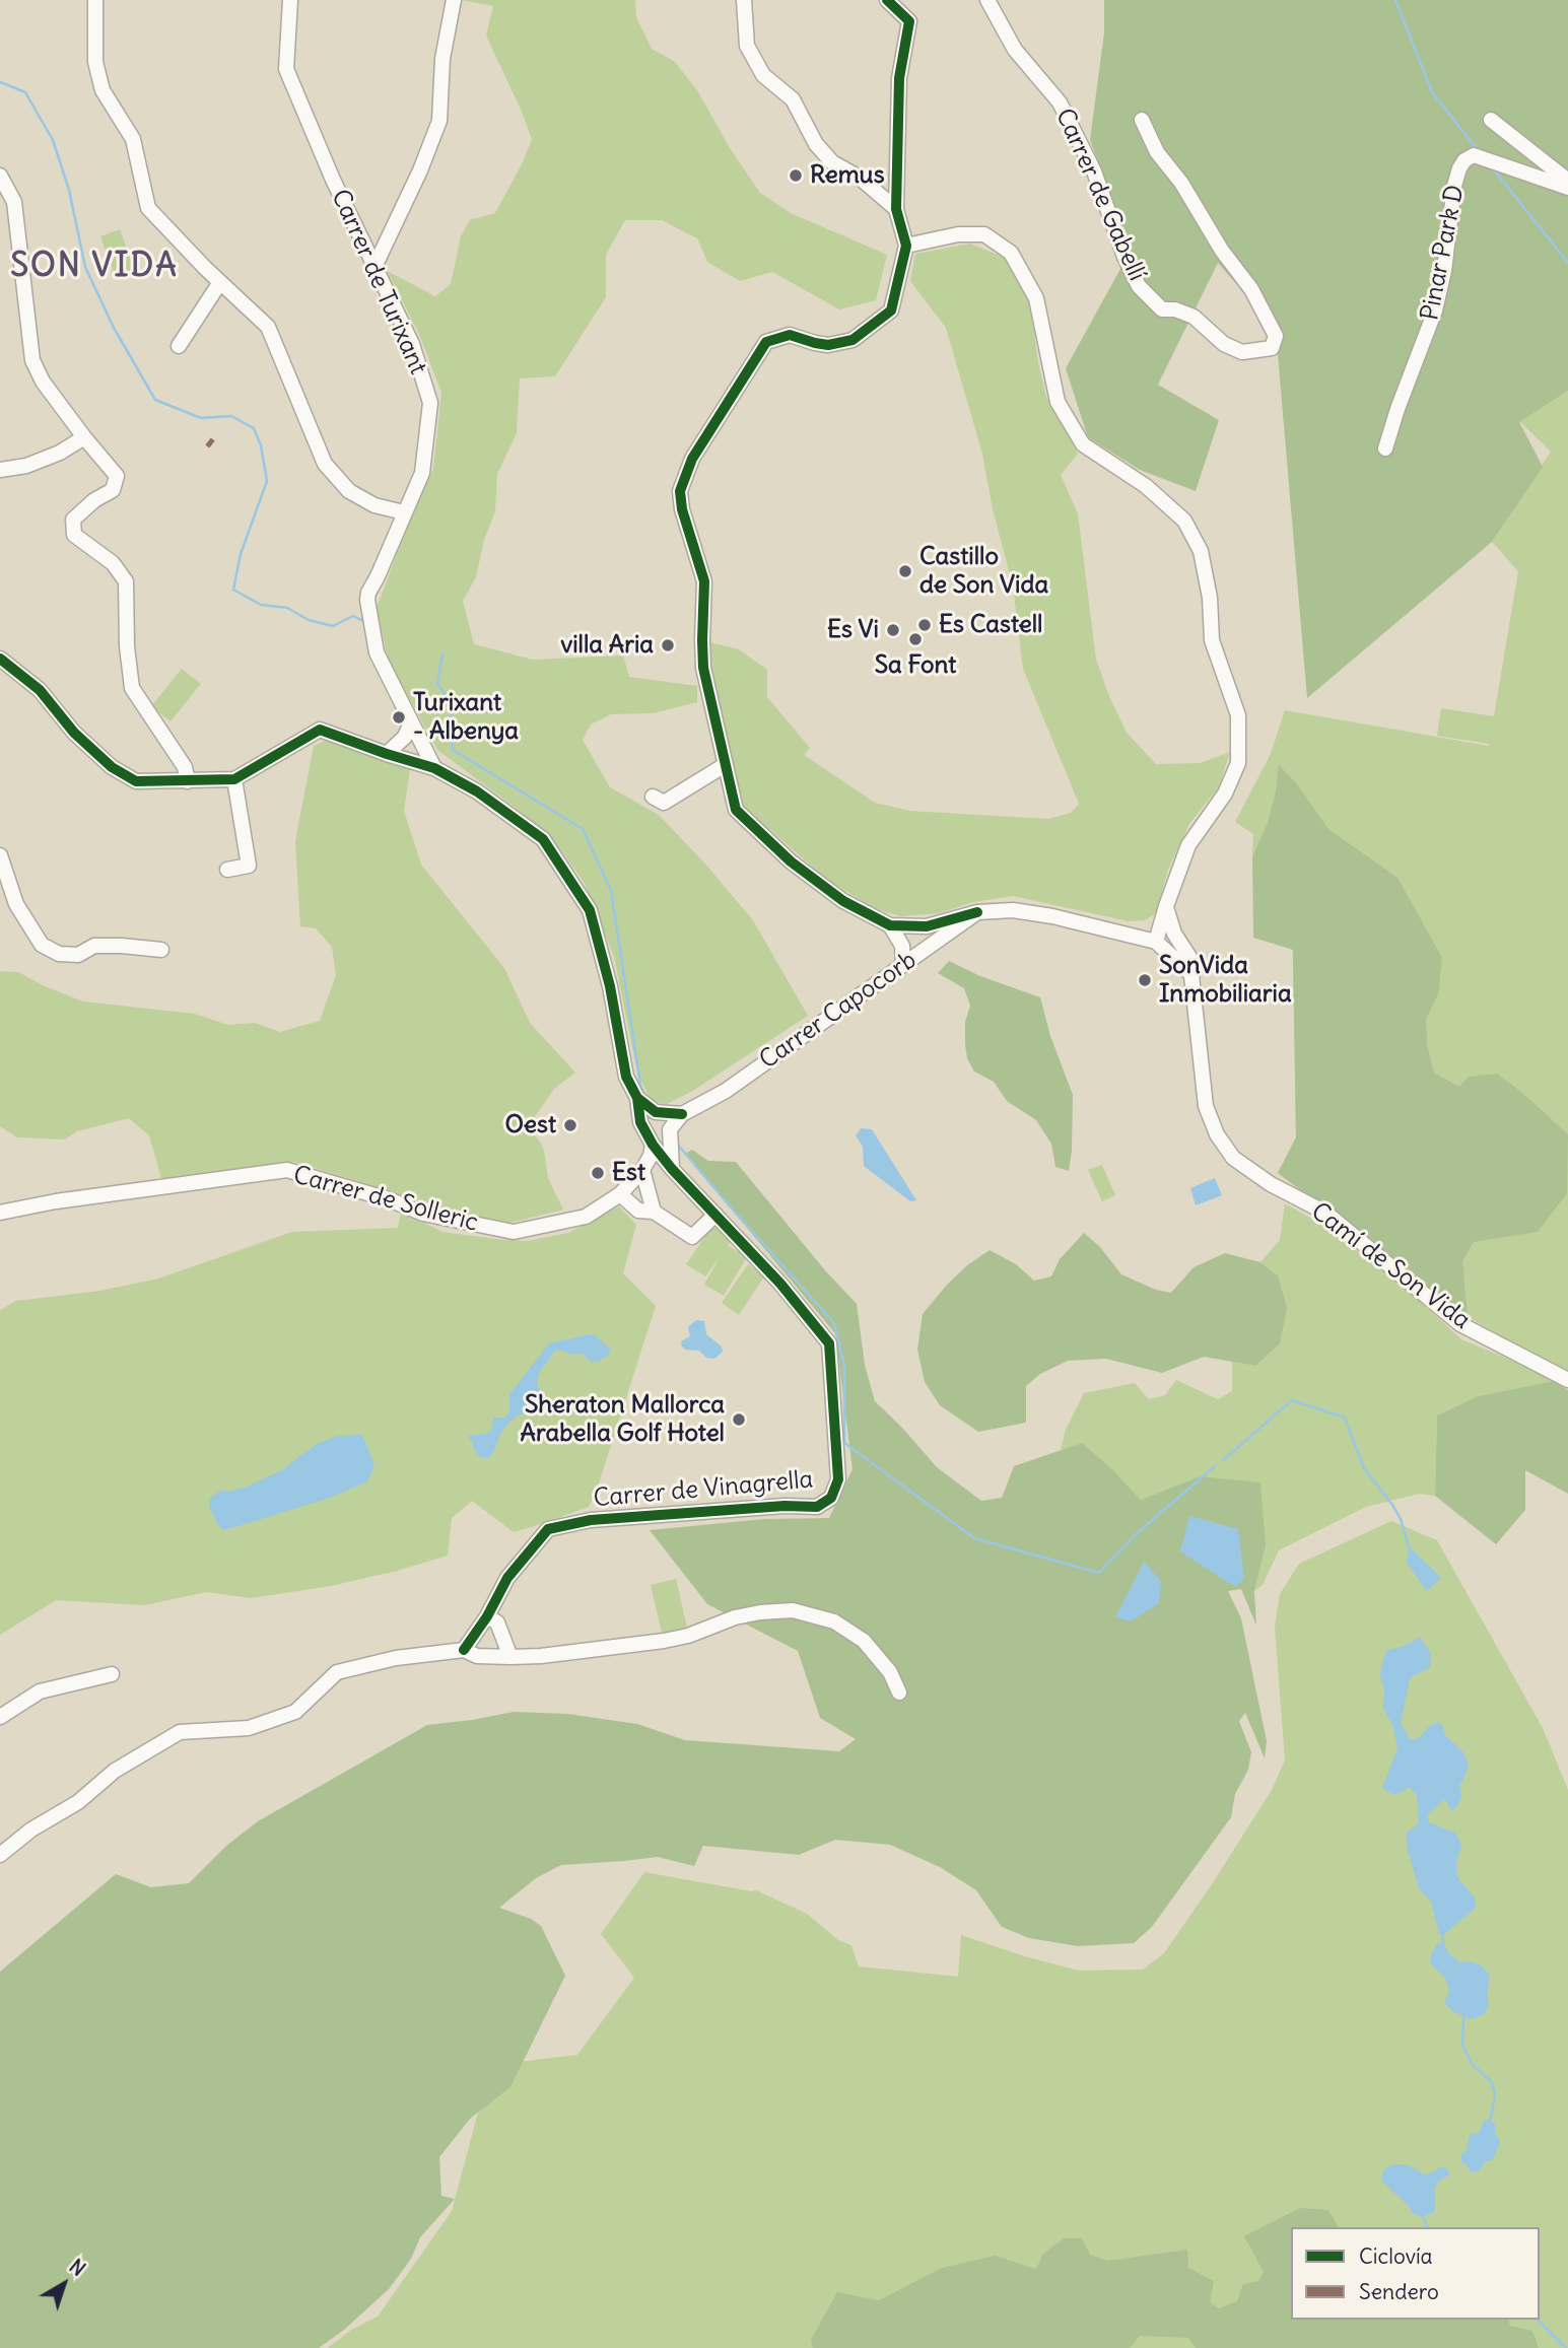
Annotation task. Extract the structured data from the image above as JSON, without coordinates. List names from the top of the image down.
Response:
{
  "streets": {
    "street": [
      "Carrer de Gabellí",
      "Pinar Park D",
      "Carrer de Turixant",
      "Carrer Capocorb",
      "Carrer de Solleric",
      "Camí de Son Vida",
      "Carrer de Vinagrella"
    ]
  },
  "crossings": [
    ["Carrer de Turixant", "Carrer de Vinagrella"],
    ["Carrer de Solleric", "Carrer de Vinagrella"]
  ],
  "districts": ["SON VIDA"],
  "places": [
    "Remus",
    "Castillo de Son Vida",
    "Es Castell",
    "Es Vi",
    "Sa Font",
    "villa Aria",
    "Turixant - Albenya",
    "SonVida Inmobiliaria",
    "Oest",
    "Est",
    "Sheraton Mallorca Arabella Golf Hotel"
  ],
  "legend": ["Ciclovía", "Sendero"],
  "north": "top right"
}
